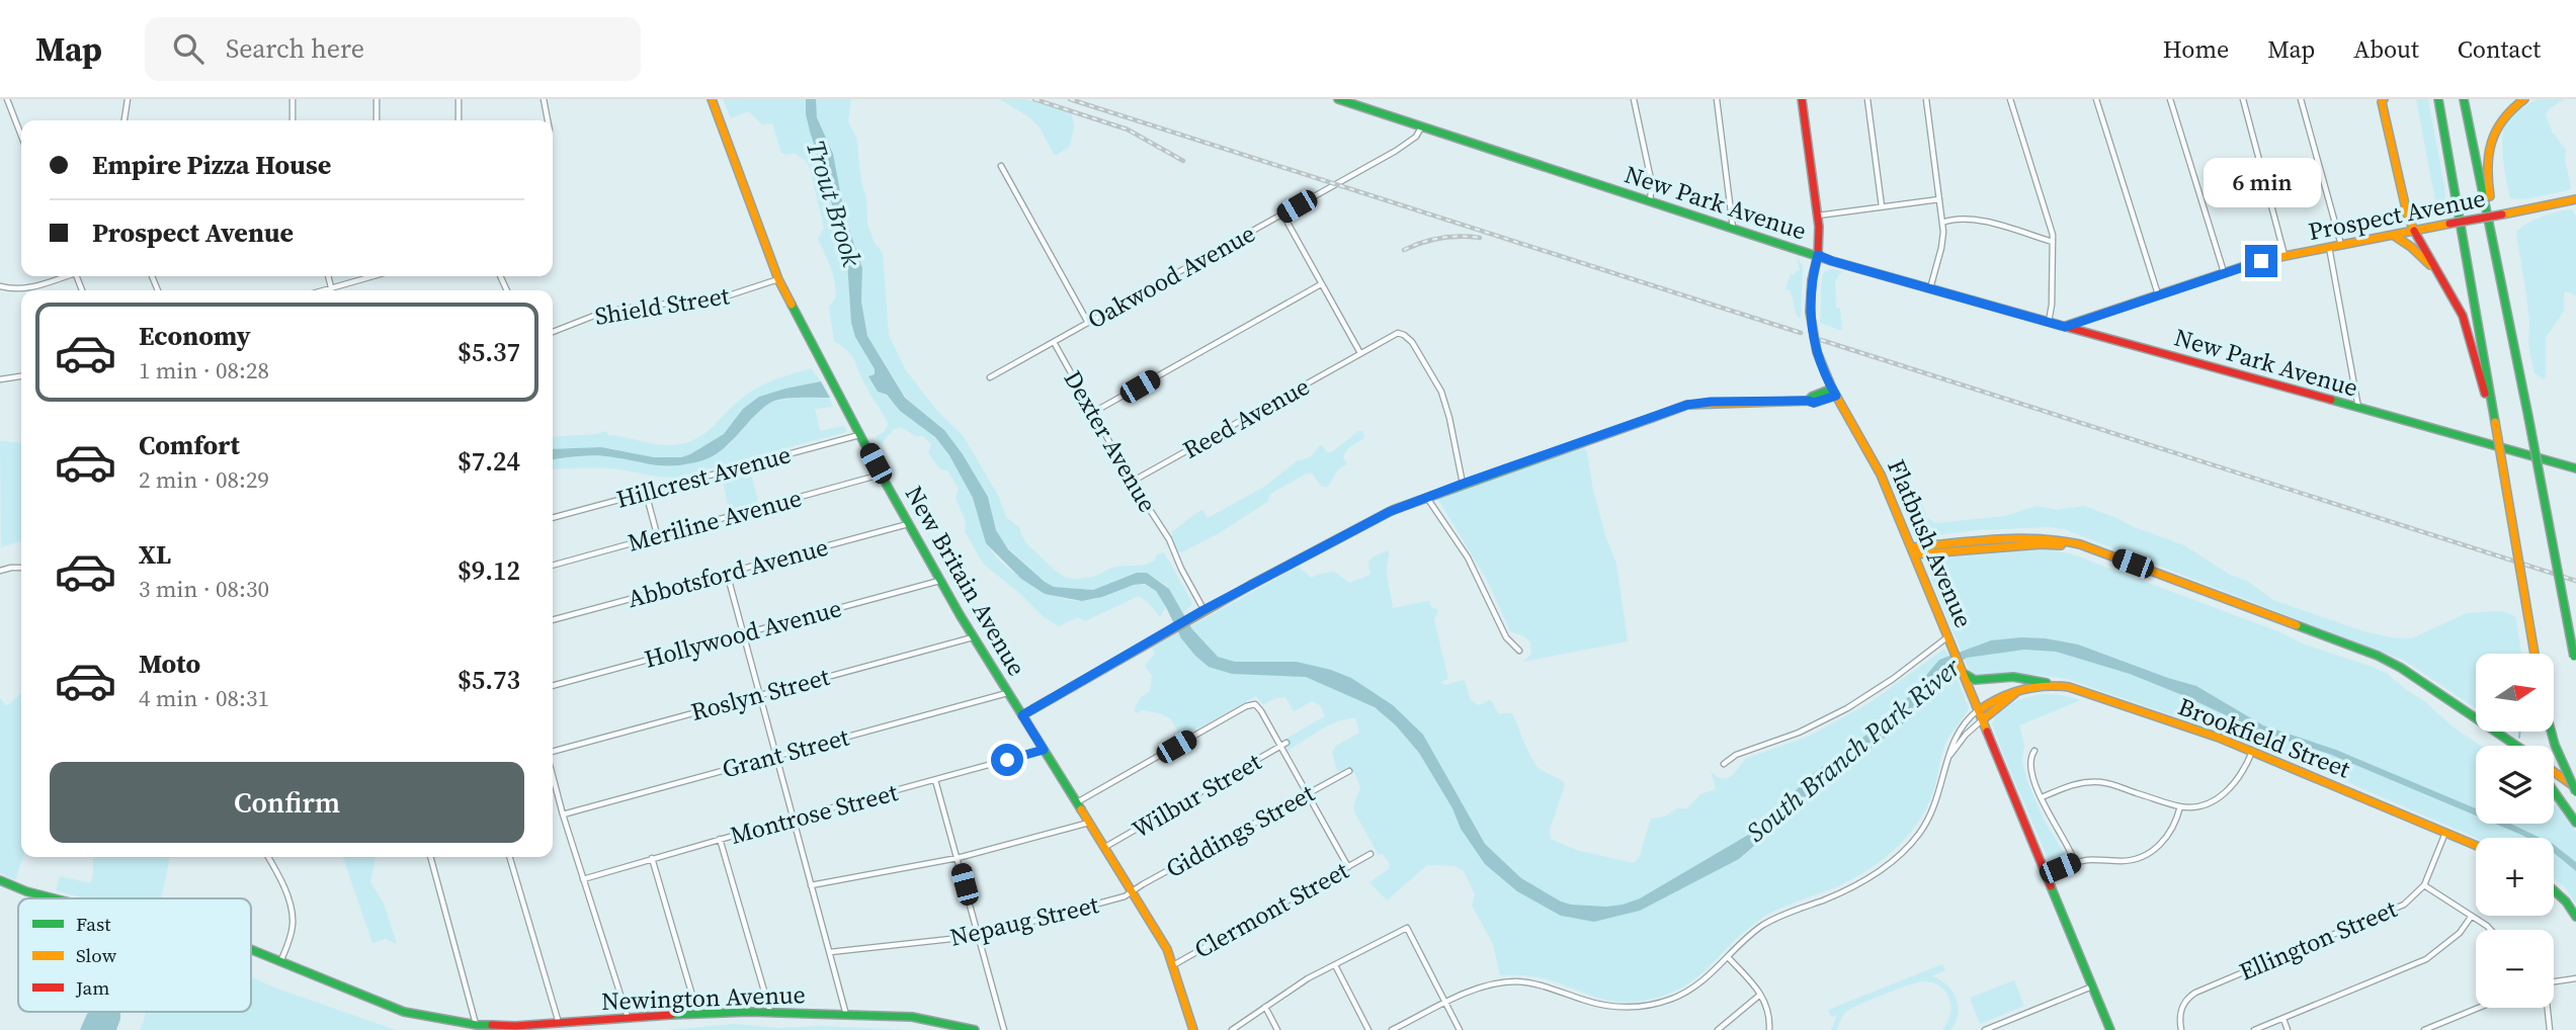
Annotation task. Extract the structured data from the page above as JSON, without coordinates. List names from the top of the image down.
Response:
{
  "streets": {
    "main road": [
      "New Park Avenue",
      "Prospect Avenue",
      "Flatbush Avenue",
      "New Britain Avenue",
      "Brookfield Street",
      "Newington Avenue"
    ],
    "street": [
      "Oakwood Avenue",
      "Shield Street",
      "Reed Avenue",
      "Dexter Avenue",
      "Hillcrest Avenue",
      "Meriline Avenue",
      "Abbotsford Avenue",
      "Hollywood Avenue",
      "Roslyn Street",
      "Grant Street",
      "Wilbur Street",
      "Montrose Street",
      "Giddings Street",
      "Clermont Street",
      "Nepaug Street",
      "Ellington Street"
    ]
  },
  "crossings": [
    ["New Park Avenue", "Prospect Avenue"],
    ["New Park Avenue", "Oakwood Avenue"],
    ["New Park Avenue", "Flatbush Avenue"],
    ["Oakwood Avenue", "Dexter Avenue"],
    ["Shield Street", "New Britain Avenue"],
    ["Reed Avenue", "Dexter Avenue"],
    ["Hillcrest Avenue", "New Britain Avenue"],
    ["Meriline Avenue", "New Britain Avenue"],
    ["Flatbush Avenue", "Brookfield Street"],
    ["Abbotsford Avenue", "New Britain Avenue"],
    ["New Britain Avenue", "Hollywood Avenue"],
    ["New Britain Avenue", "Roslyn Street"],
    ["New Britain Avenue", "Grant Street"],
    ["New Britain Avenue", "Wilbur Street"],
    ["New Britain Avenue", "Montrose Street"],
    ["New Britain Avenue", "Giddings Street"],
    ["New Britain Avenue", "Clermont Street"],
    ["New Britain Avenue", "Nepaug Street"],
    ["Brookfield Street", "Ellington Street"],
    ["Giddings Street", "Nepaug Street"]
  ],
  "water": ["Trout Brook", "South Branch Park River"],
  "legend": ["Fast", "Slow", "Jam"],
  "north": "right",
  "page": {
    "header": "Map",
    "search": "Search here",
    "nav": [
      "Home",
      "Map",
      "About",
      "Contact"
    ],
    "banner": ["Empire Pizza House", "Prospect Avenue"],
    "bubble": "6 min",
    "list": [
      {
        "name": "Economy",
        "note": "1 min · 08:28",
        "value": "$5.37"
      },
      {
        "name": "Comfort",
        "note": "2 min · 08:29",
        "value": "$7.24"
      },
      {
        "name": "XL",
        "note": "3 min · 08:30",
        "value": "$9.12"
      },
      {
        "name": "Moto",
        "note": "4 min · 08:31",
        "value": "$5.73"
      }
    ],
    "map_buttons": ["+", "−"],
    "buttons": "Confirm"
  }
}
